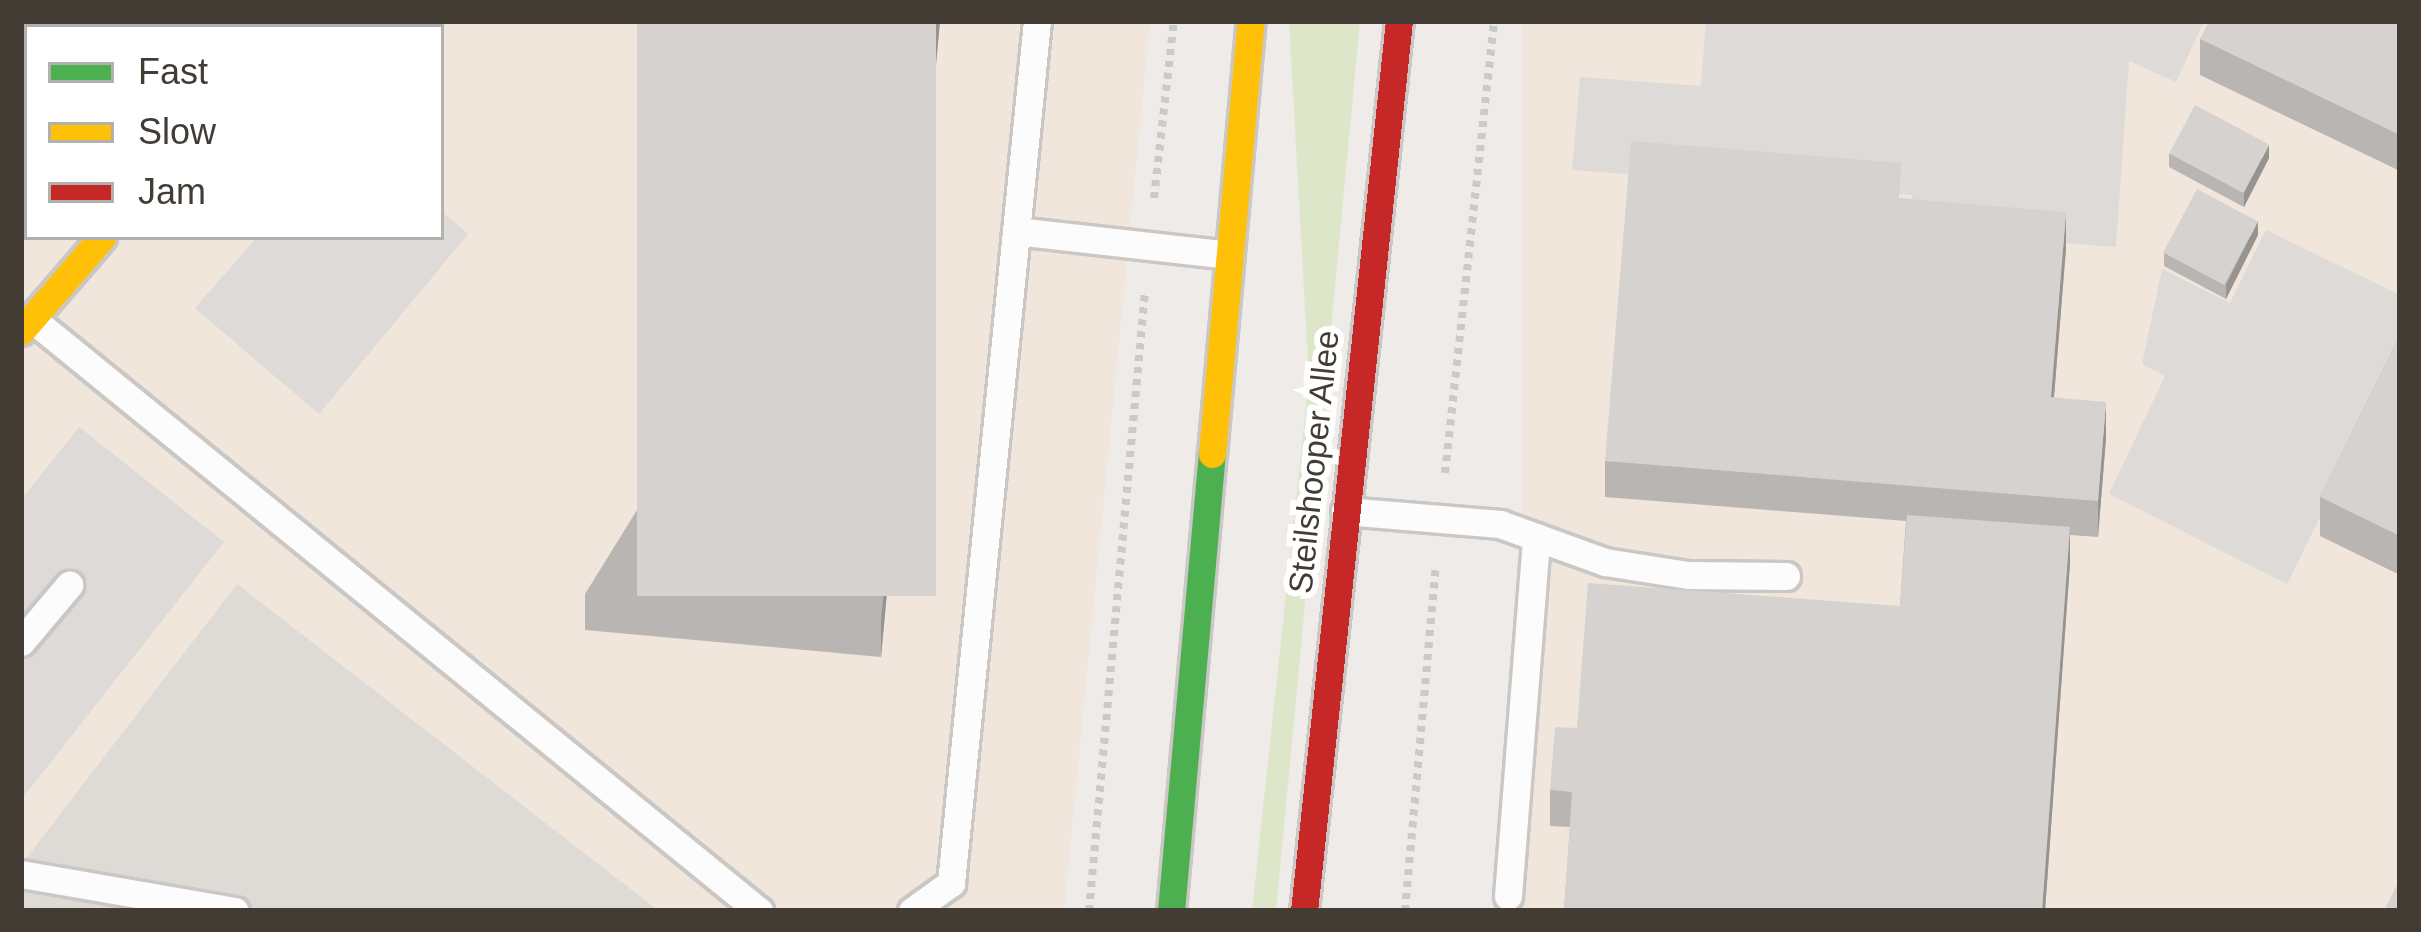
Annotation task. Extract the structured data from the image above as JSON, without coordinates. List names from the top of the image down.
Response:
{
  "streets": {
    "main road": ["Steilshooper Allee"]
  },
  "legend": ["Fast", "Slow", "Jam"]
}
